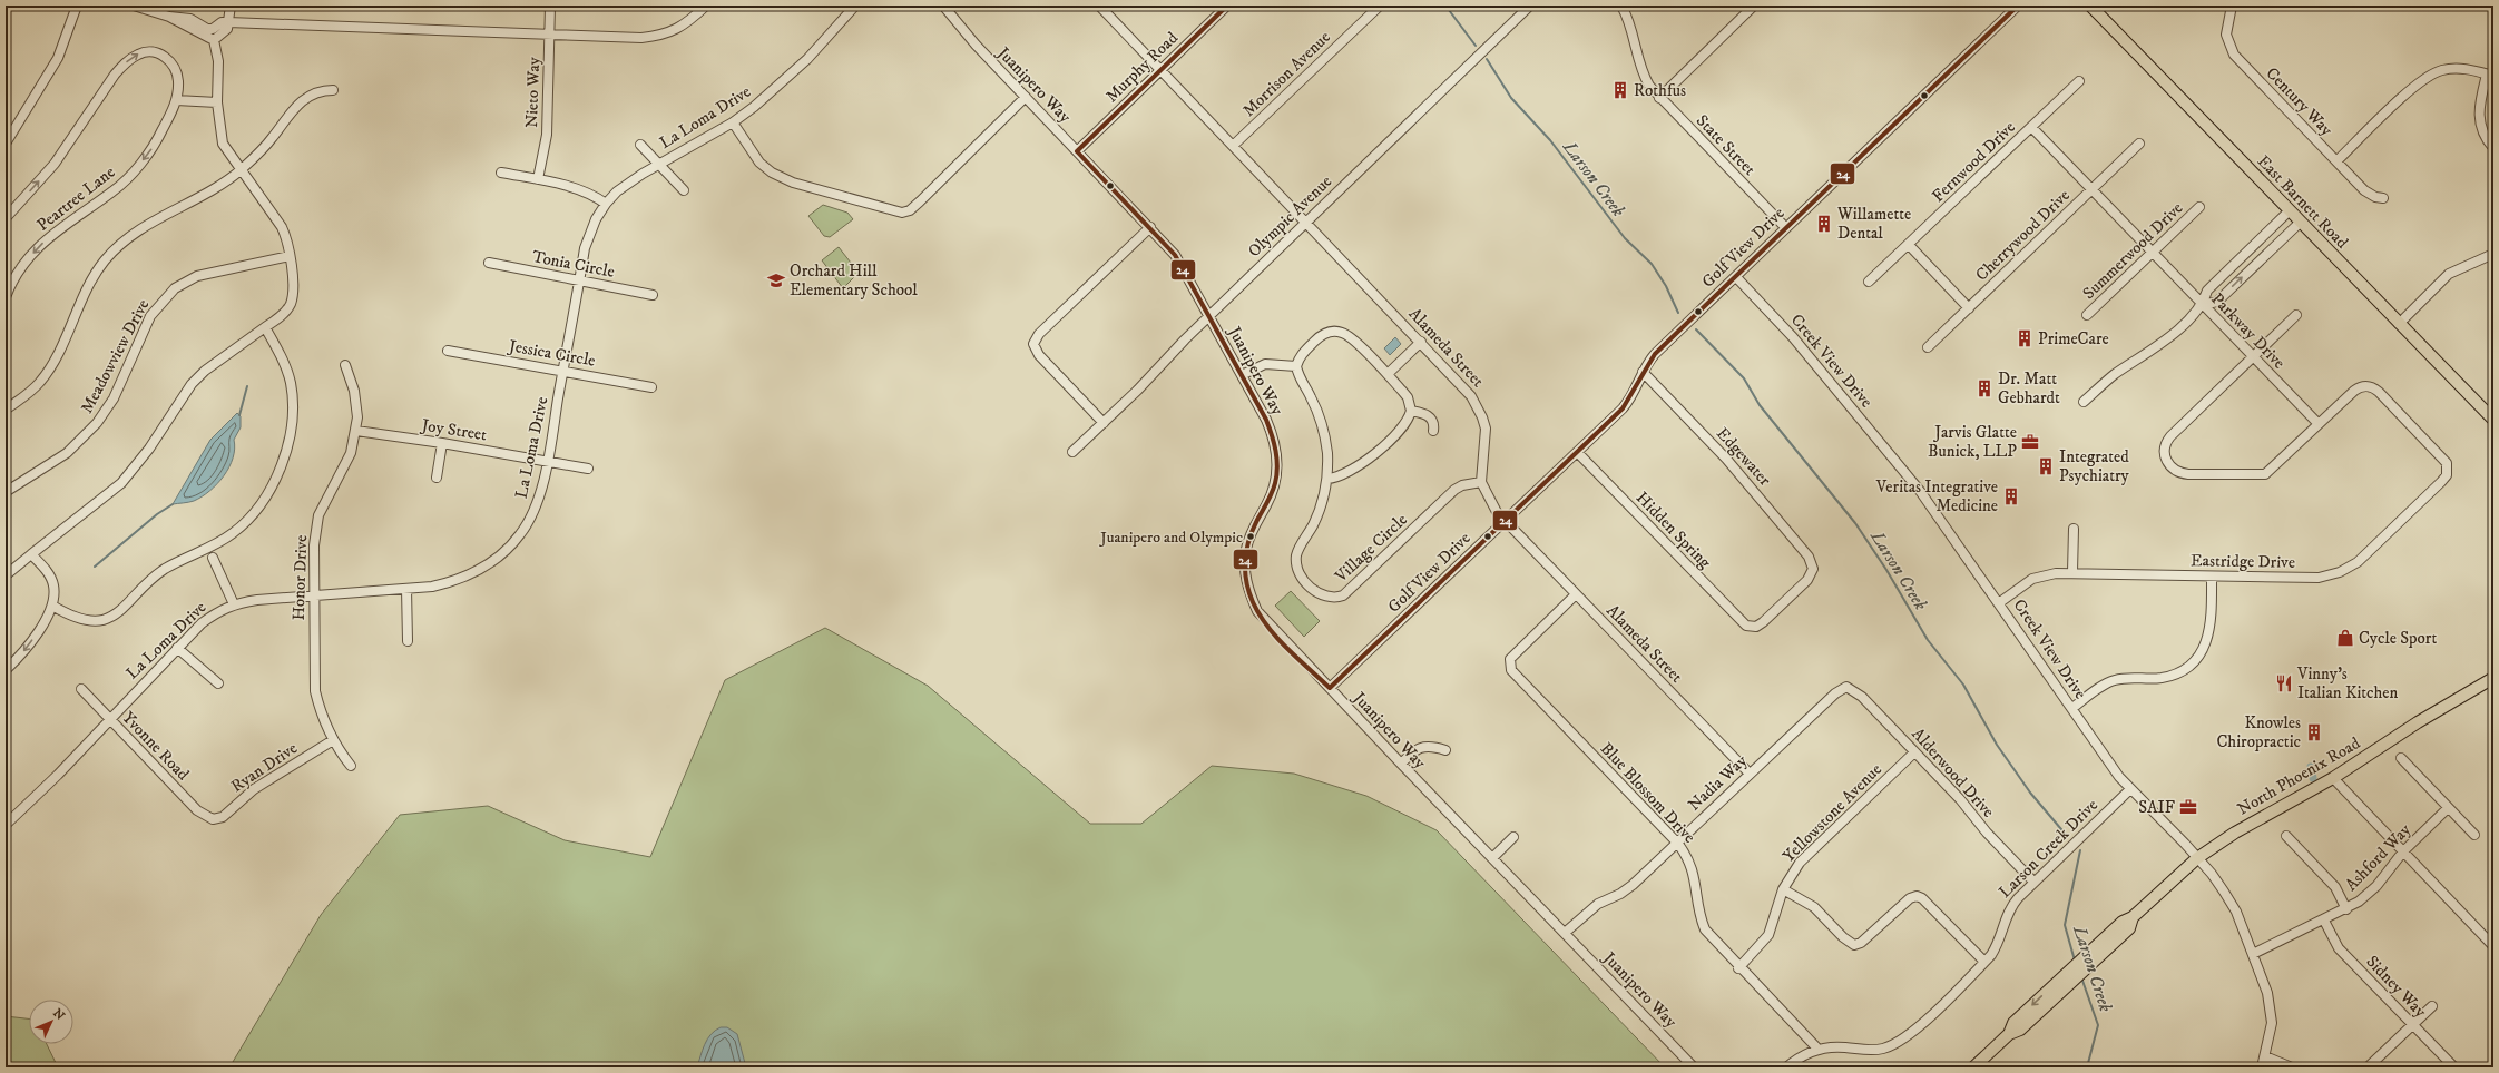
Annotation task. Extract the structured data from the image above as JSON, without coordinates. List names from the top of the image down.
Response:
{
  "streets": {
    "main road": ["East Barnett Road", "North Phoenix Road"],
    "street": [
      "Murphy Road",
      "Morrison Avenue",
      "Juanipero Way",
      "Nieto Way",
      "Century Way",
      "La Loma Drive",
      "State Street",
      "Fernwood Drive",
      "Peartree Lane",
      "Olympic Avenue",
      "Cherrywood Drive",
      "Golf View Drive",
      "Summerwood Drive",
      "Tonia Circle",
      "Parkway Drive",
      "Alameda Street",
      "Jessica Circle",
      "Meadowview Drive",
      "Creek View Drive",
      "Joy Street",
      "Edgewater",
      "Hidden Spring",
      "Village Circle",
      "Eastridge Drive",
      "Honor Drive",
      "Yvonne Road",
      "Ryan Drive",
      "Alderwood Drive",
      "Nadia Way",
      "Blue Blossom Drive",
      "Yellowstone Avenue",
      "Larson Creek Drive",
      "Ashford Way",
      "Sidney Way"
    ]
  },
  "crossings": [
    ["Murphy Road", "Juanipero Way"],
    ["Murphy Road", "Alameda Street"],
    ["Morrison Avenue", "Alameda Street"],
    ["Juanipero Way", "Olympic Avenue"],
    ["Juanipero Way", "Golf View Drive"],
    ["Juanipero Way", "Nadia Way"],
    ["La Loma Drive", "Tonia Circle"],
    ["La Loma Drive", "Jessica Circle"],
    ["La Loma Drive", "Joy Street"],
    ["La Loma Drive", "Honor Drive"],
    ["La Loma Drive", "Yvonne Road"],
    ["State Street", "Golf View Drive"],
    ["Fernwood Drive", "Parkway Drive"],
    ["Olympic Avenue", "Alameda Street"],
    ["Cherrywood Drive", "Parkway Drive"],
    ["Golf View Drive", "Alameda Street"],
    ["Golf View Drive", "Creek View Drive"],
    ["Golf View Drive", "Edgewater"],
    ["Golf View Drive", "Hidden Spring"],
    ["Summerwood Drive", "Parkway Drive"],
    ["Parkway Drive", "Eastridge Drive"],
    ["Alameda Street", "Village Circle"],
    ["Alameda Street", "Nadia Way"],
    ["Alameda Street", "Blue Blossom Drive"],
    ["Creek View Drive", "Eastridge Drive"],
    ["Creek View Drive", "North Phoenix Road"],
    ["Creek View Drive", "Larson Creek Drive"],
    ["Creek View Drive", "Ashford Way"],
    ["Joy Street", "Honor Drive"],
    ["Edgewater", "Hidden Spring"],
    ["Honor Drive", "Ryan Drive"],
    ["Yvonne Road", "Ryan Drive"],
    ["Alderwood Drive", "Nadia Way"],
    ["Alderwood Drive", "Yellowstone Avenue"],
    ["Alderwood Drive", "Larson Creek Drive"],
    ["Nadia Way", "Blue Blossom Drive"],
    ["Blue Blossom Drive", "Yellowstone Avenue"],
    ["Blue Blossom Drive", "Larson Creek Drive"],
    ["Ashford Way", "Sidney Way"]
  ],
  "water": ["Larson Creek"],
  "places": {
    "building": [
      "Rothfus",
      "Willamette Dental",
      "PrimeCare",
      "Dr. Matt Gebhardt",
      "Integrated Psychiatry",
      "Veritas Integrative Medicine",
      "Knowles Chiropractic"
    ],
    "school or university": ["Orchard Hill Elementary School"],
    "office": ["Jarvis Glatte Bunick, LLP", "SAIF"],
    "other": ["Juanipero and Olympic"],
    "shop": ["Cycle Sport"],
    "restaurant": ["Vinny's Italian Kitchen"]
  },
  "lines": ["transit line 24"],
  "north": "top right"
}
